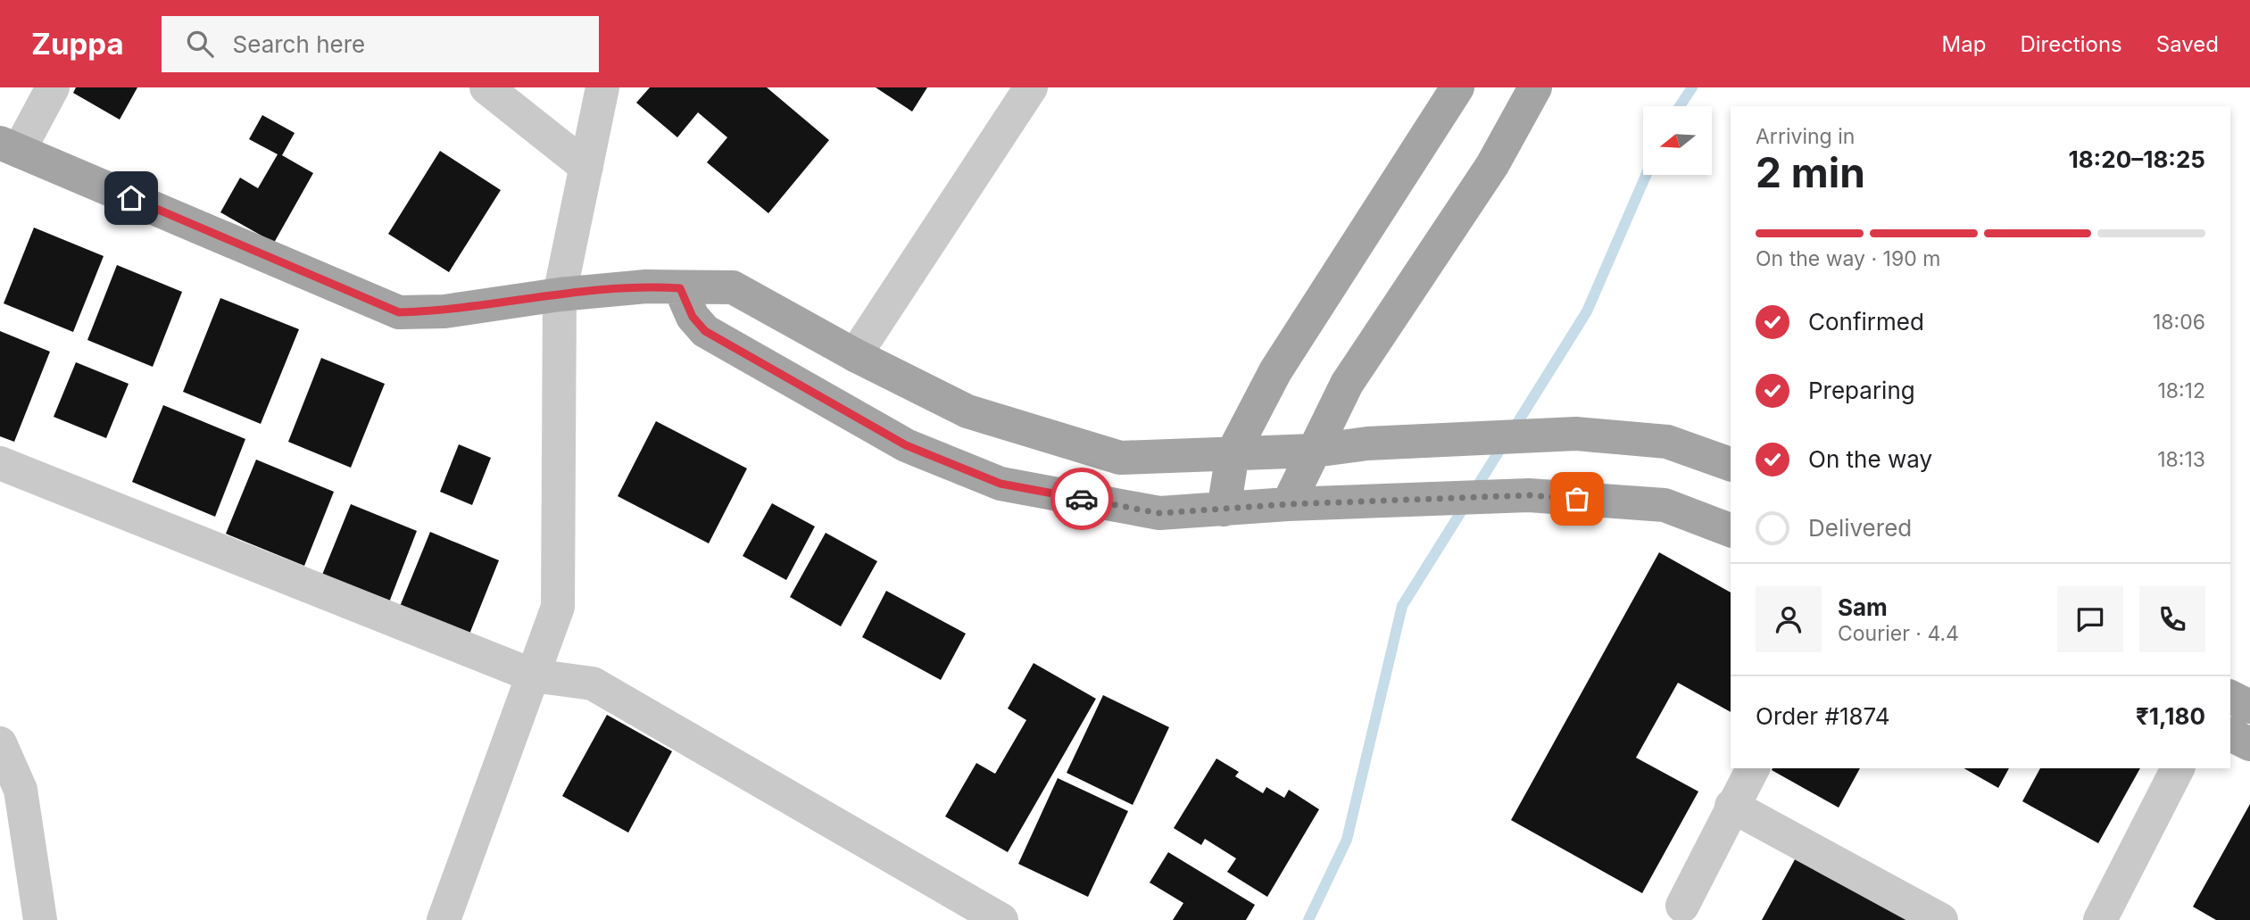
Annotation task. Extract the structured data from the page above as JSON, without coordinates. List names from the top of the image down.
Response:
{
  "north": "left",
  "page": {
    "header": "Zuppa",
    "search": "Search here",
    "nav": ["Map", "Directions", "Saved"],
    "heading": ["2 min", "Arriving in", "18:20–18:25"],
    "panel": [
      "Sam",
      "Courier · 4.4",
      "Order #1874",
      "₹1,180"
    ],
    "bar": "On the way · 190 m",
    "list": [
      ["Confirmed", "18:06"],
      ["Preparing", "18:12"],
      ["On the way", "18:13"],
      "Delivered"
    ]
  }
}
